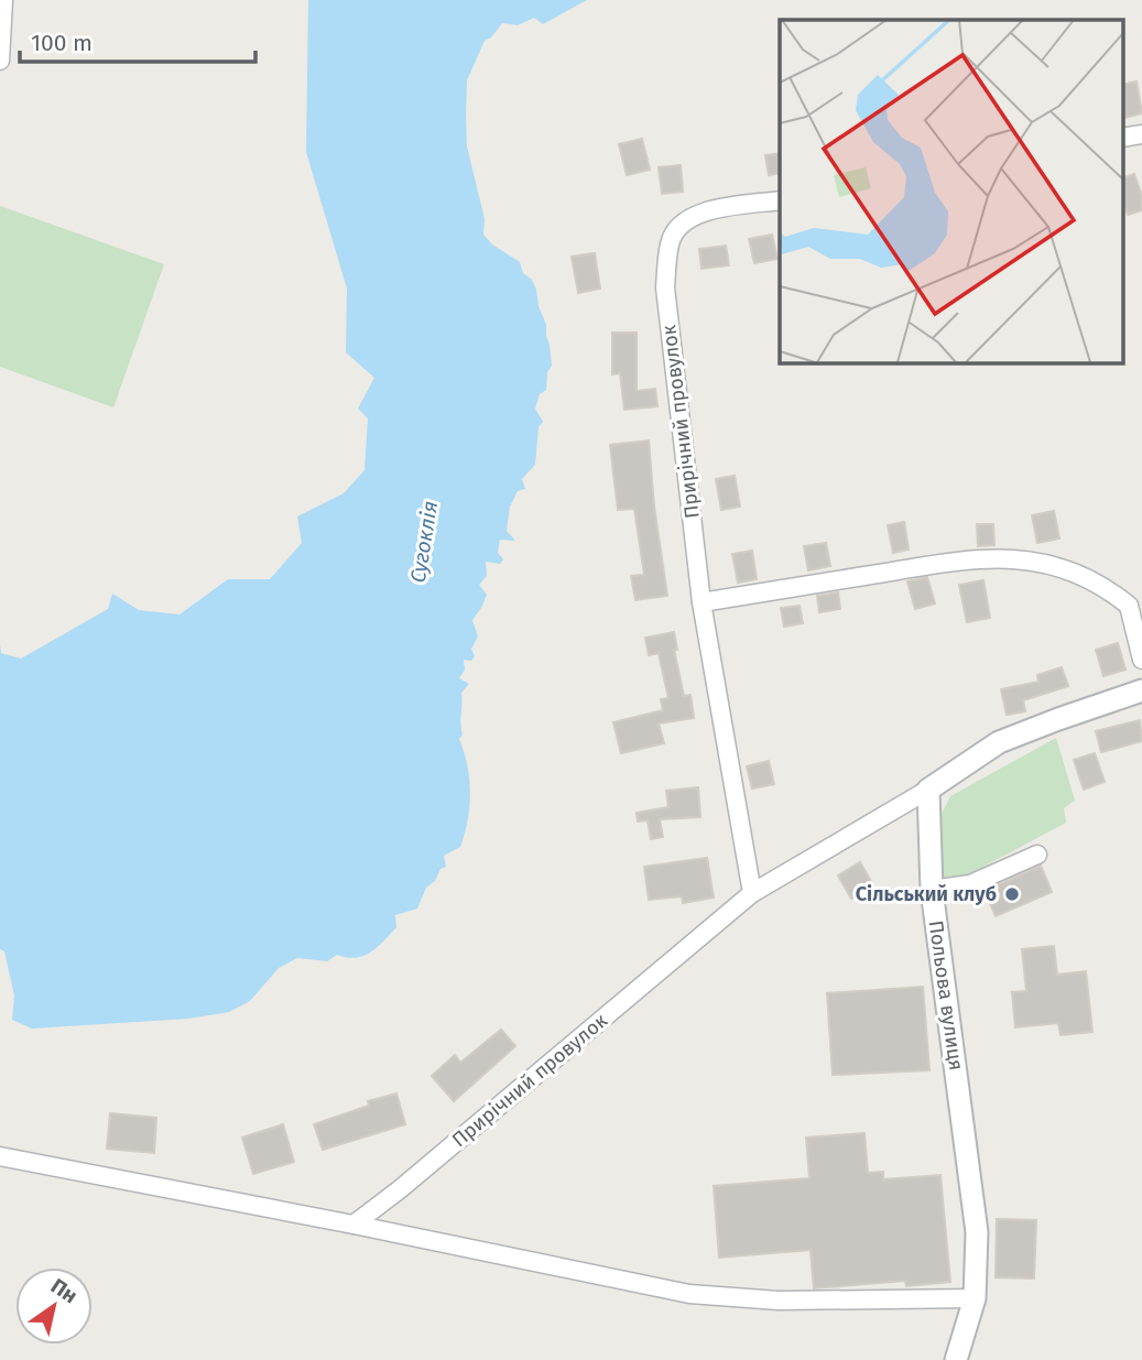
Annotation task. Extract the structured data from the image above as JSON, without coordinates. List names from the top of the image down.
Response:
{
  "streets": {
    "street": ["Прирічний провулок", "Польова вулиця"]
  },
  "water": ["Сугоклія"],
  "places": ["Сільський клуб"],
  "scale_bar": "100 m",
  "north": "top right"
}
